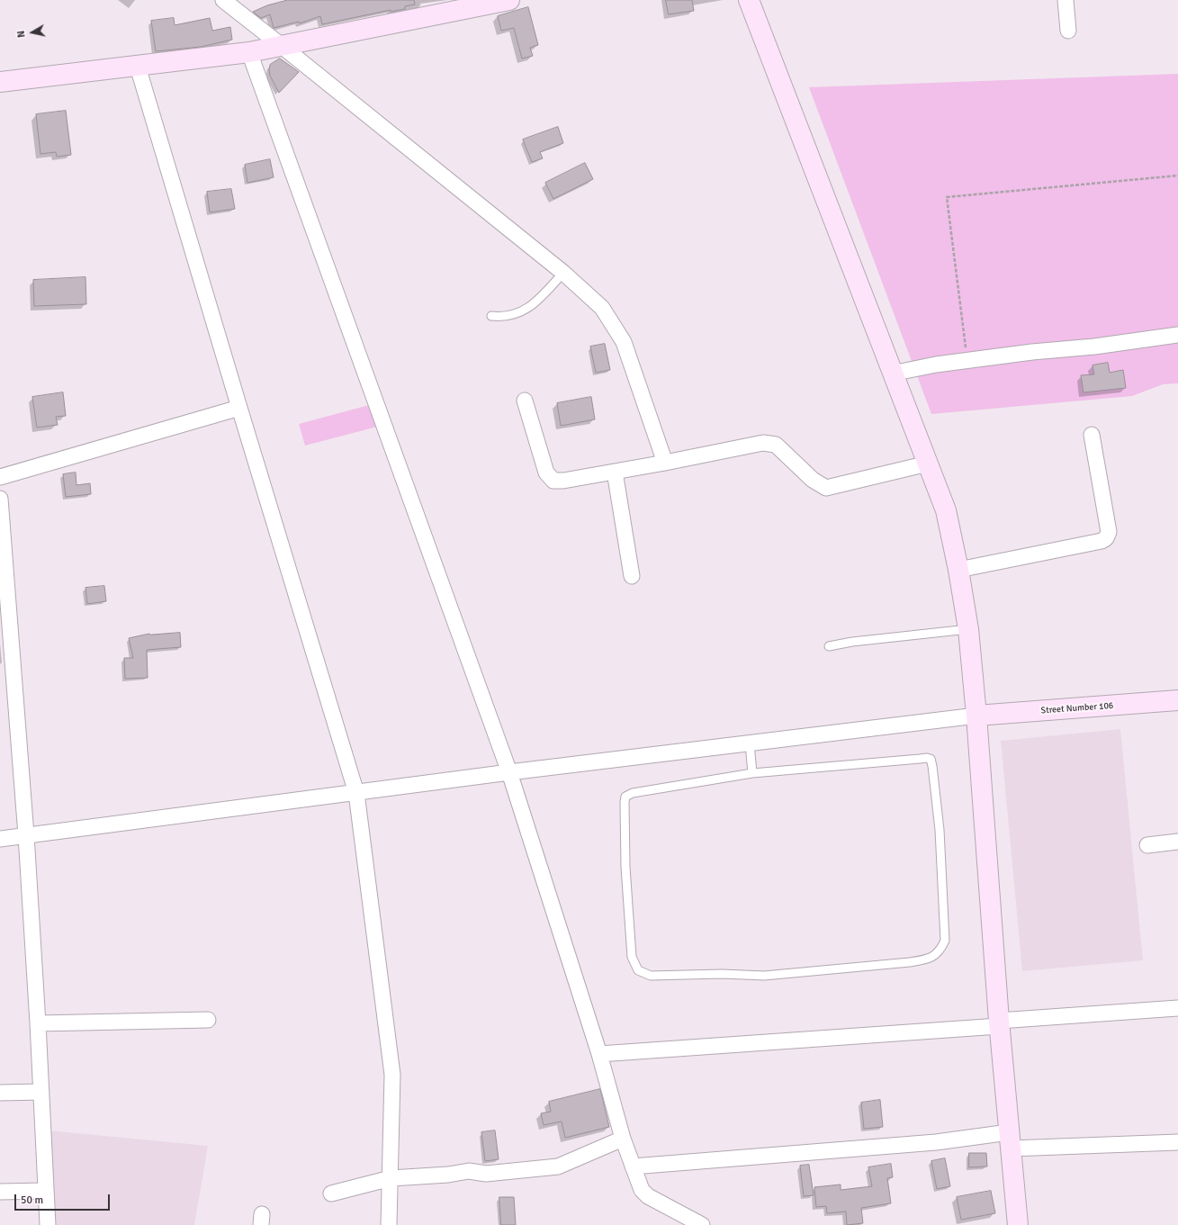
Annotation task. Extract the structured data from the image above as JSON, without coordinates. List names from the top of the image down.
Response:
{
  "streets": {
    "street": ["Street Number 106"]
  },
  "scale_bar": "50 m",
  "north": "left"
}
